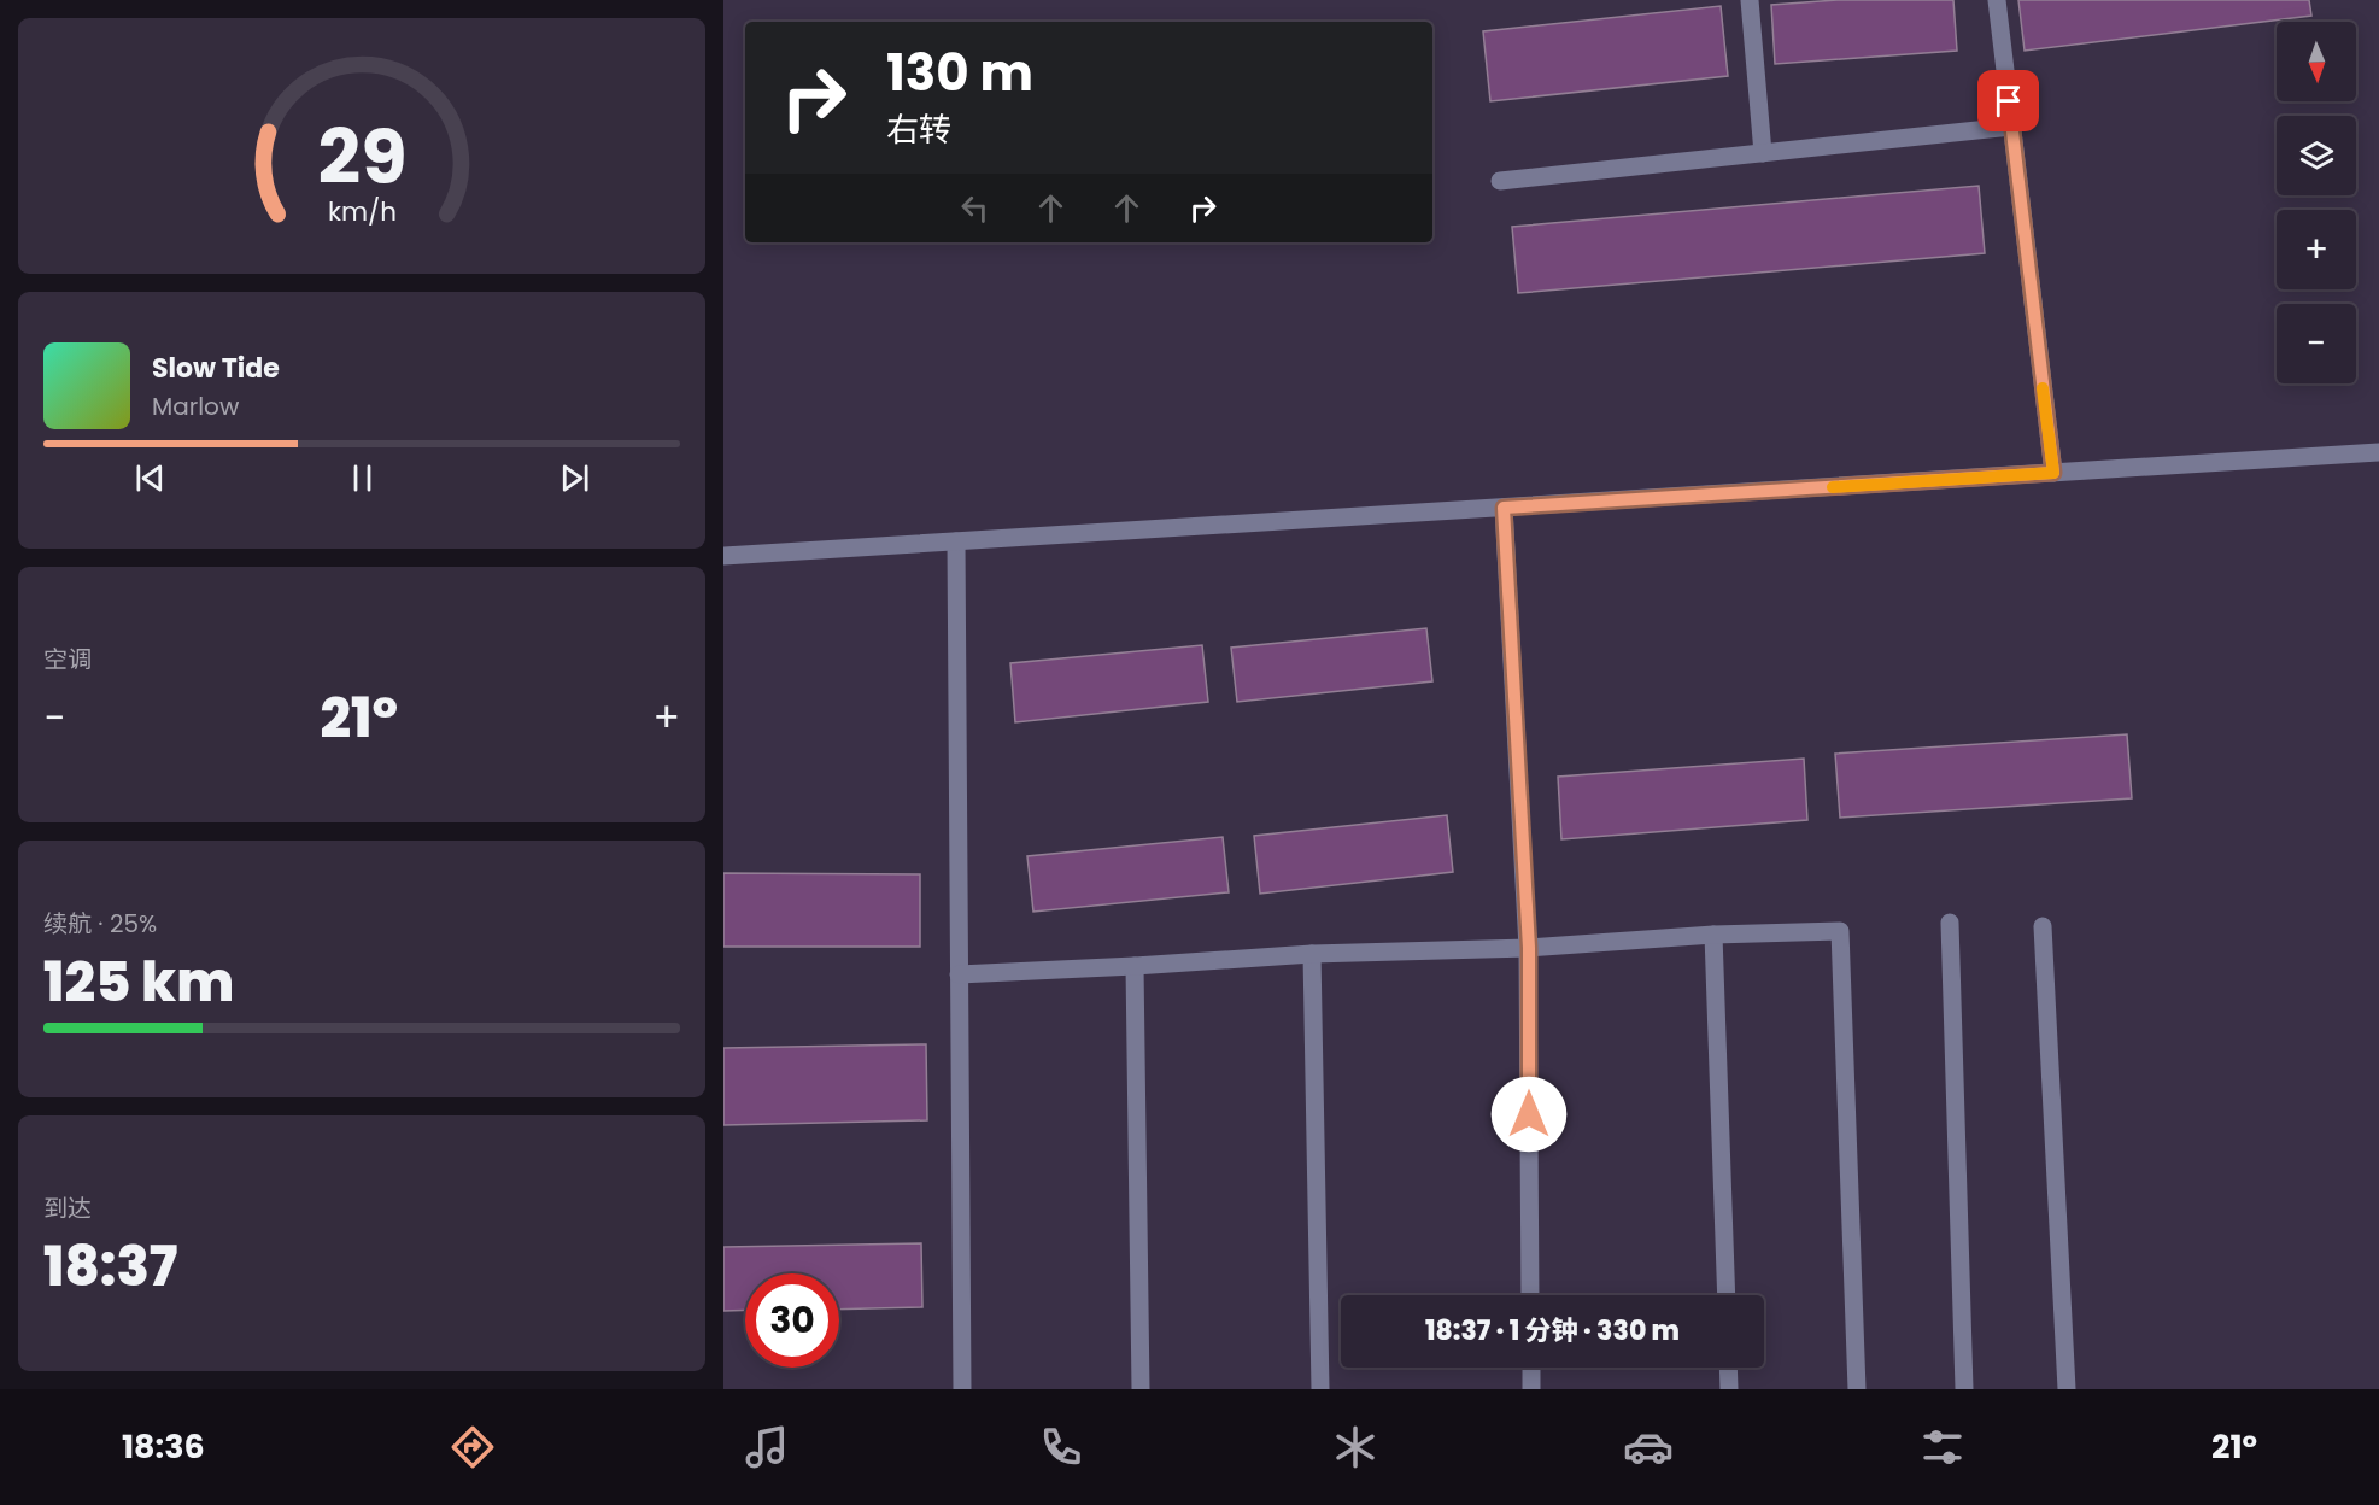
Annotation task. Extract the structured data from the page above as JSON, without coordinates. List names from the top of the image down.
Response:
{
  "north": "bottom",
  "page": {
    "map_buttons": ["+", "−"],
    "turn": ["130 m", "右转"],
    "song": ["Slow Tide", "Marlow"],
    "tile": [
      "空调",
      ["续航 · 25%", "125 km"],
      ["到达", "18:37"]
    ],
    "heat": ["−", "21°", "+"],
    "limit": "30",
    "trip": "18:37 · 1 分钟 · 330 m",
    "tabs": ["18:36", "21°"],
    "gauge": ["29", "km/h"]
  }
}
